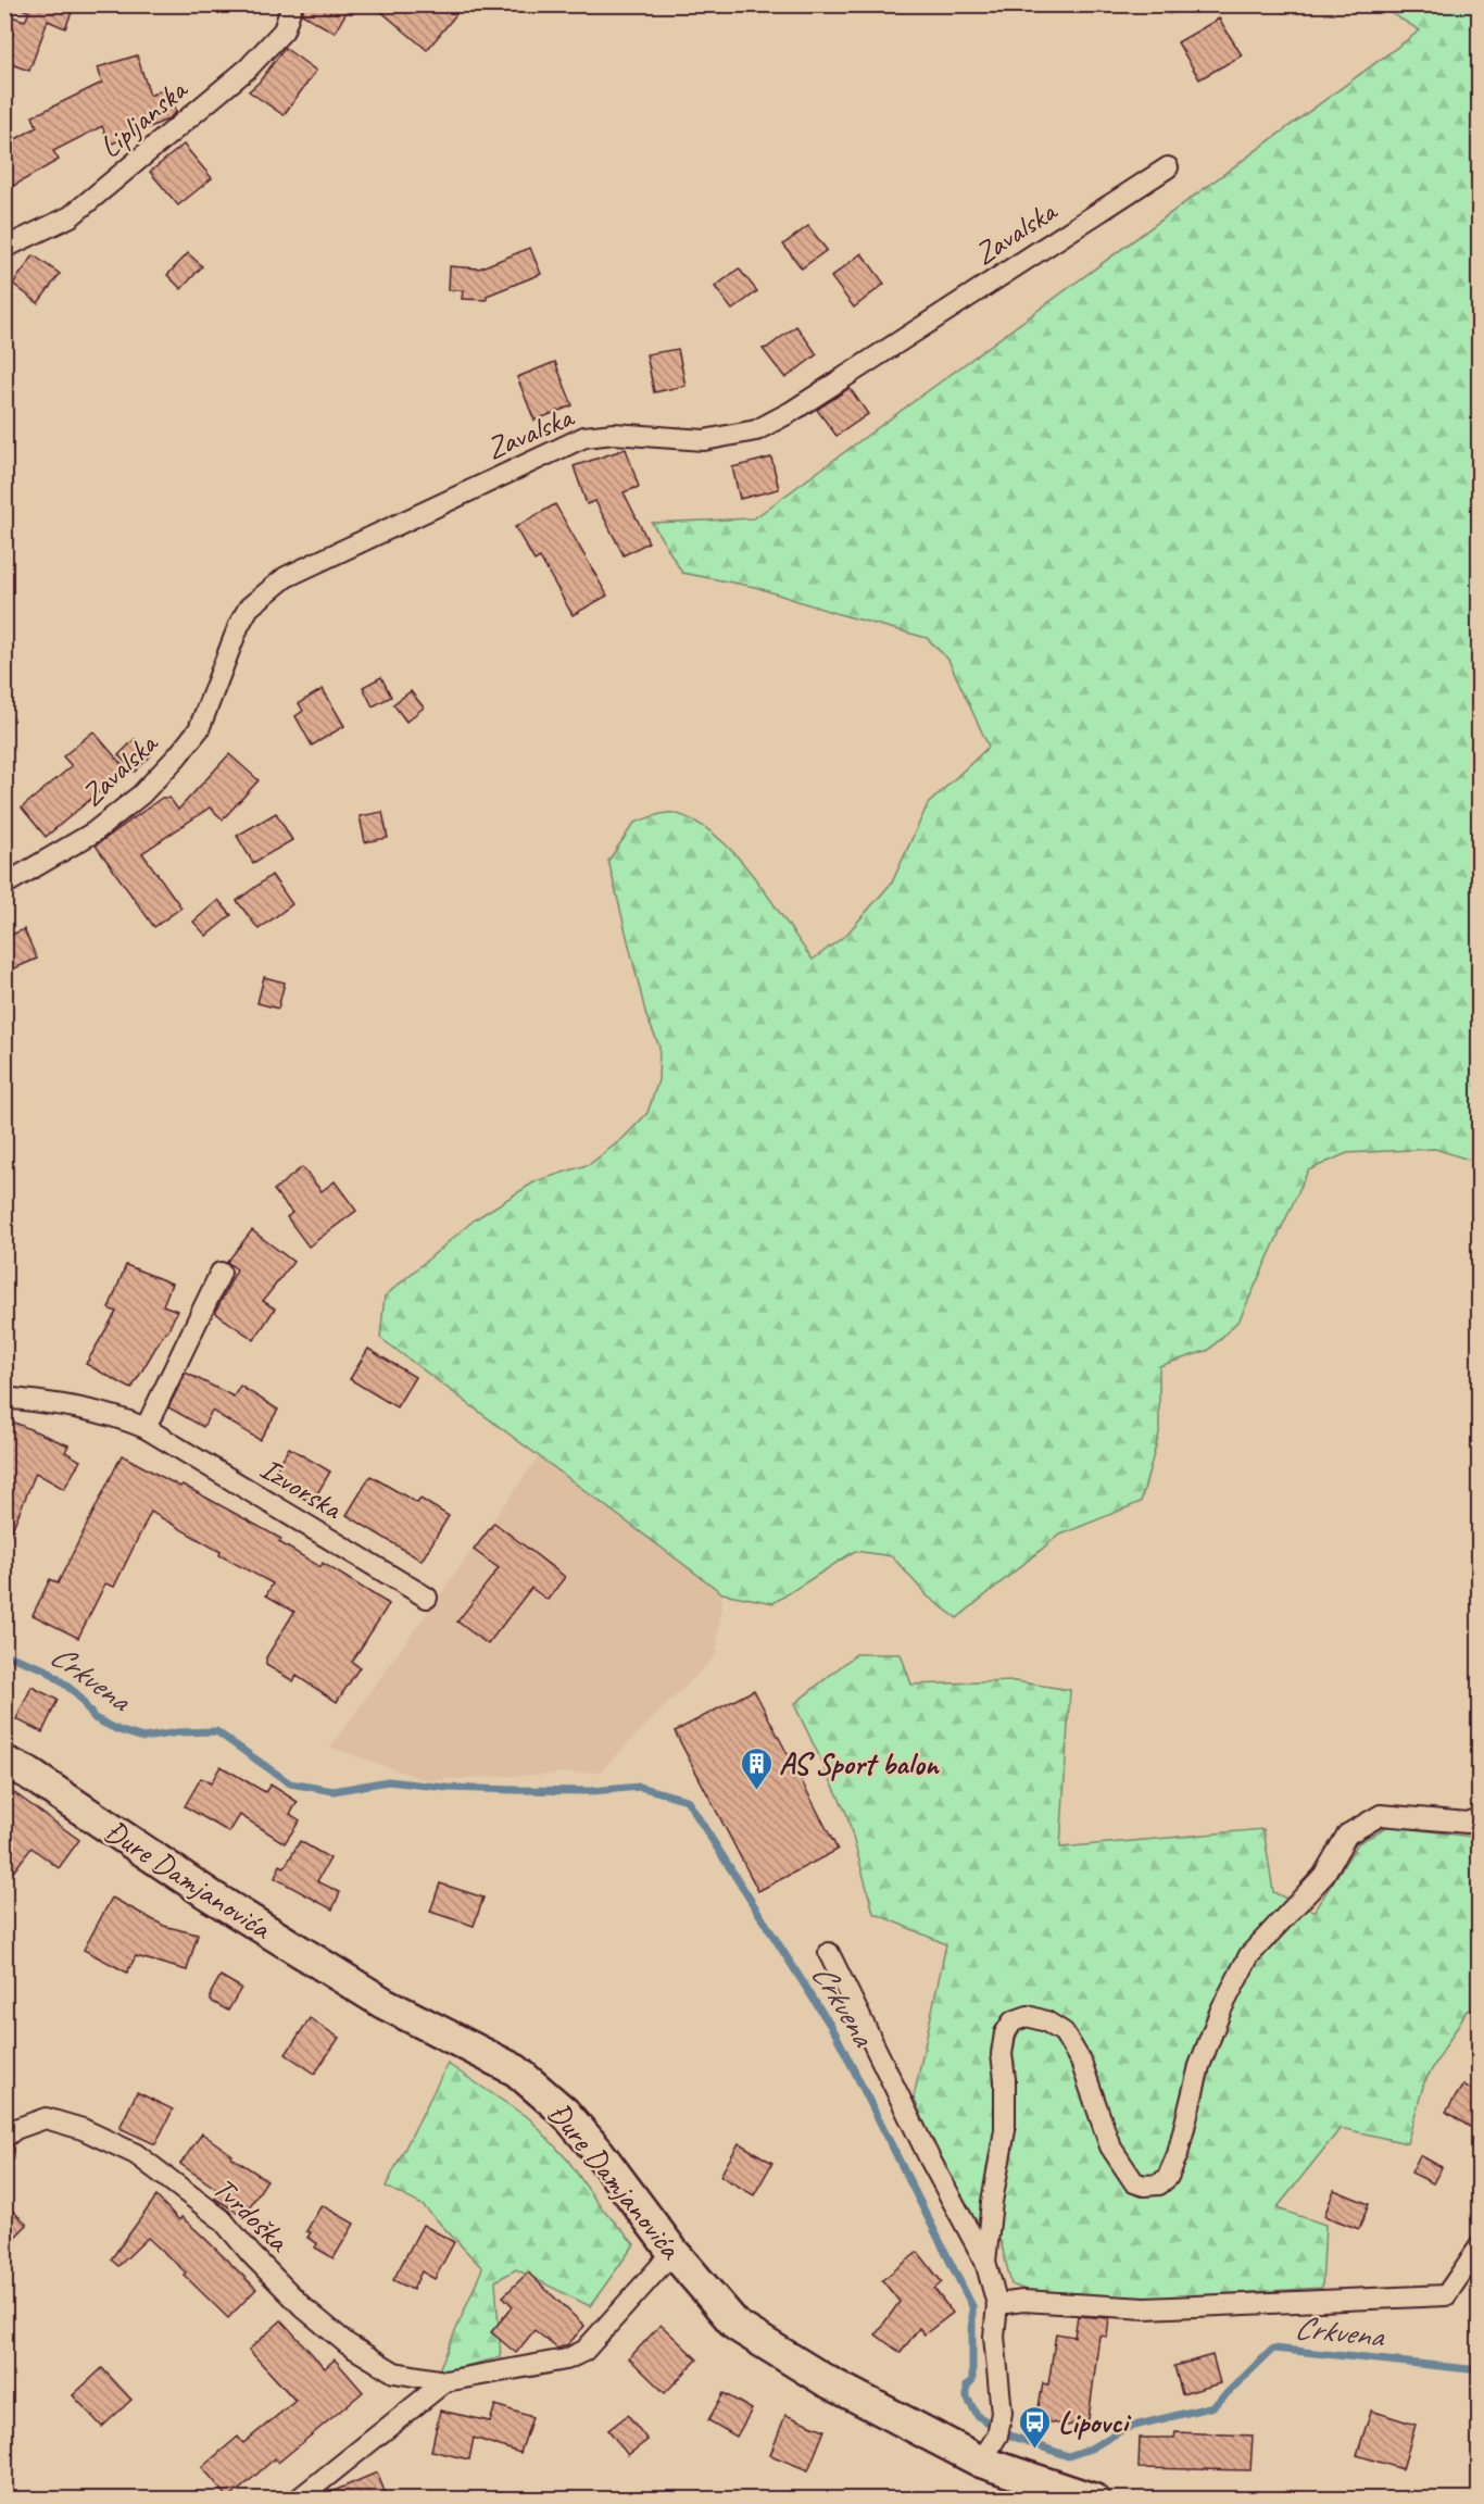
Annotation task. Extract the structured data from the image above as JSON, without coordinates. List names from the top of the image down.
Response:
{
  "streets": {
    "main road": ["Đure Damjanovića"],
    "street": [
      "Lipljanska",
      "Zavalska",
      "Izvorska",
      "Tvrdoška"
    ]
  },
  "crossings": [
    ["Đure Damjanovića", "Tvrdoška"]
  ],
  "water": ["Crkvena"],
  "places": {
    "building": ["AS Sport balon"],
    "bus stop": ["Lipovci"]
  }
}
